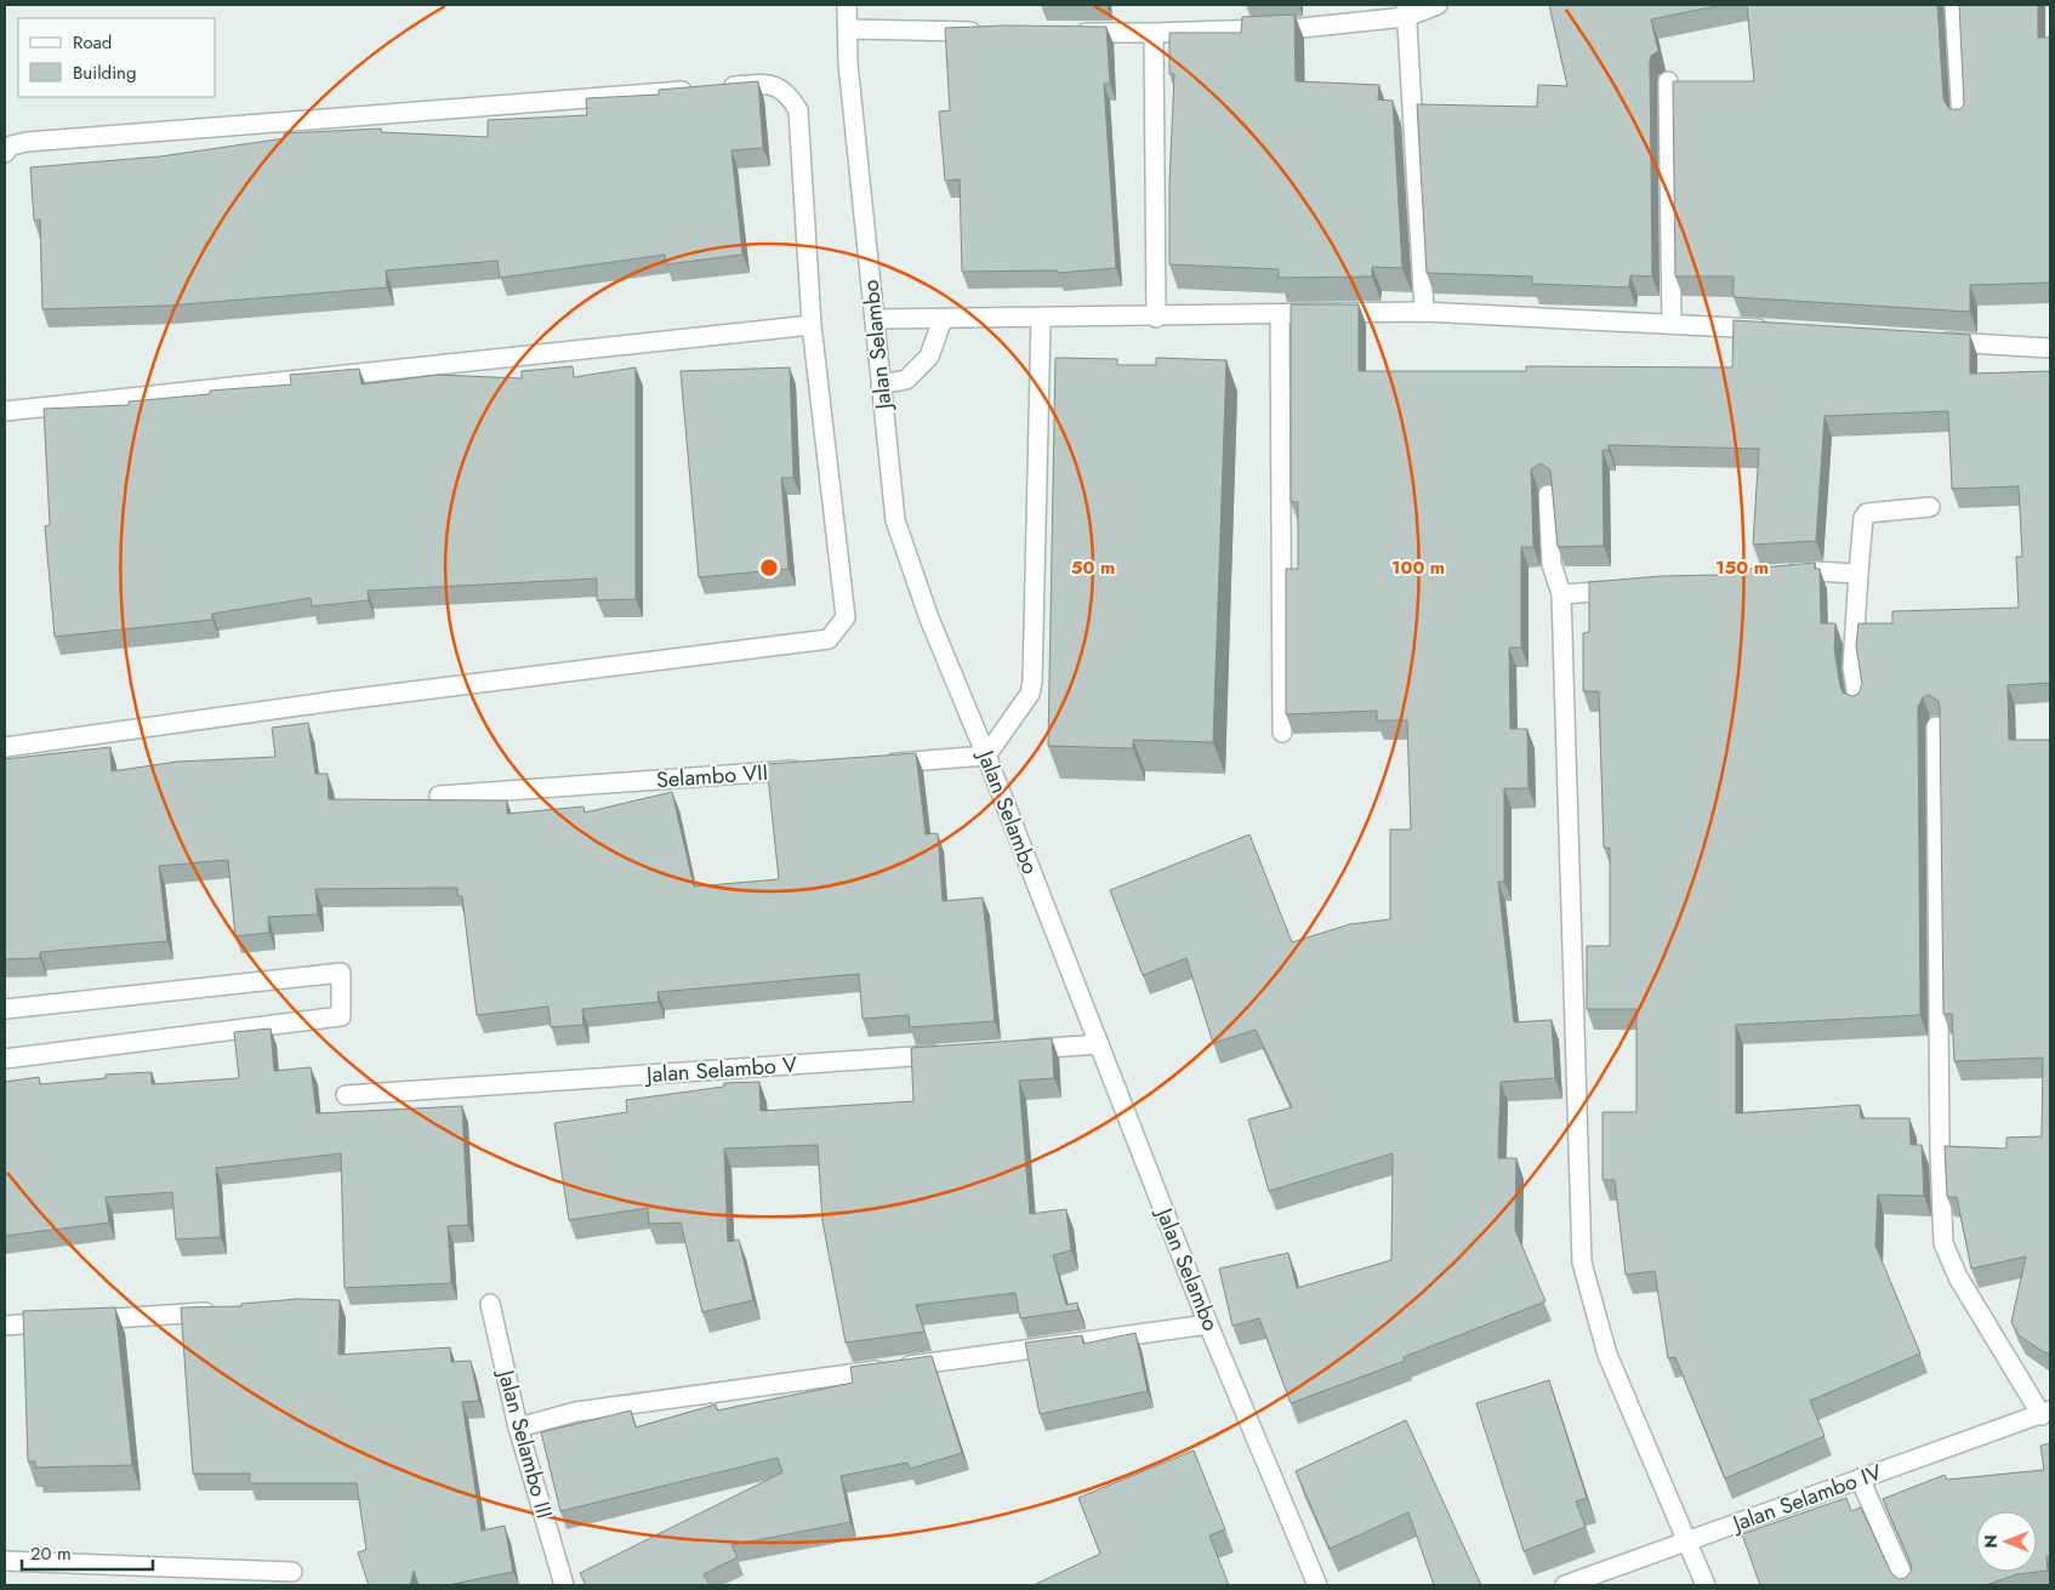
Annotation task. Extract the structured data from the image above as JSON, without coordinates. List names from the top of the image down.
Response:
{
  "streets": {
    "street": [
      "Jalan Selambo",
      "Selambo VII",
      "Jalan Selambo V",
      "Jalan Selambo III",
      "Jalan Selambo IV"
    ]
  },
  "legend": ["Road", "Building"],
  "scale_bar": "20 m",
  "north": "left",
  "rings": ["50 m", "100 m", "150 m"]
}
